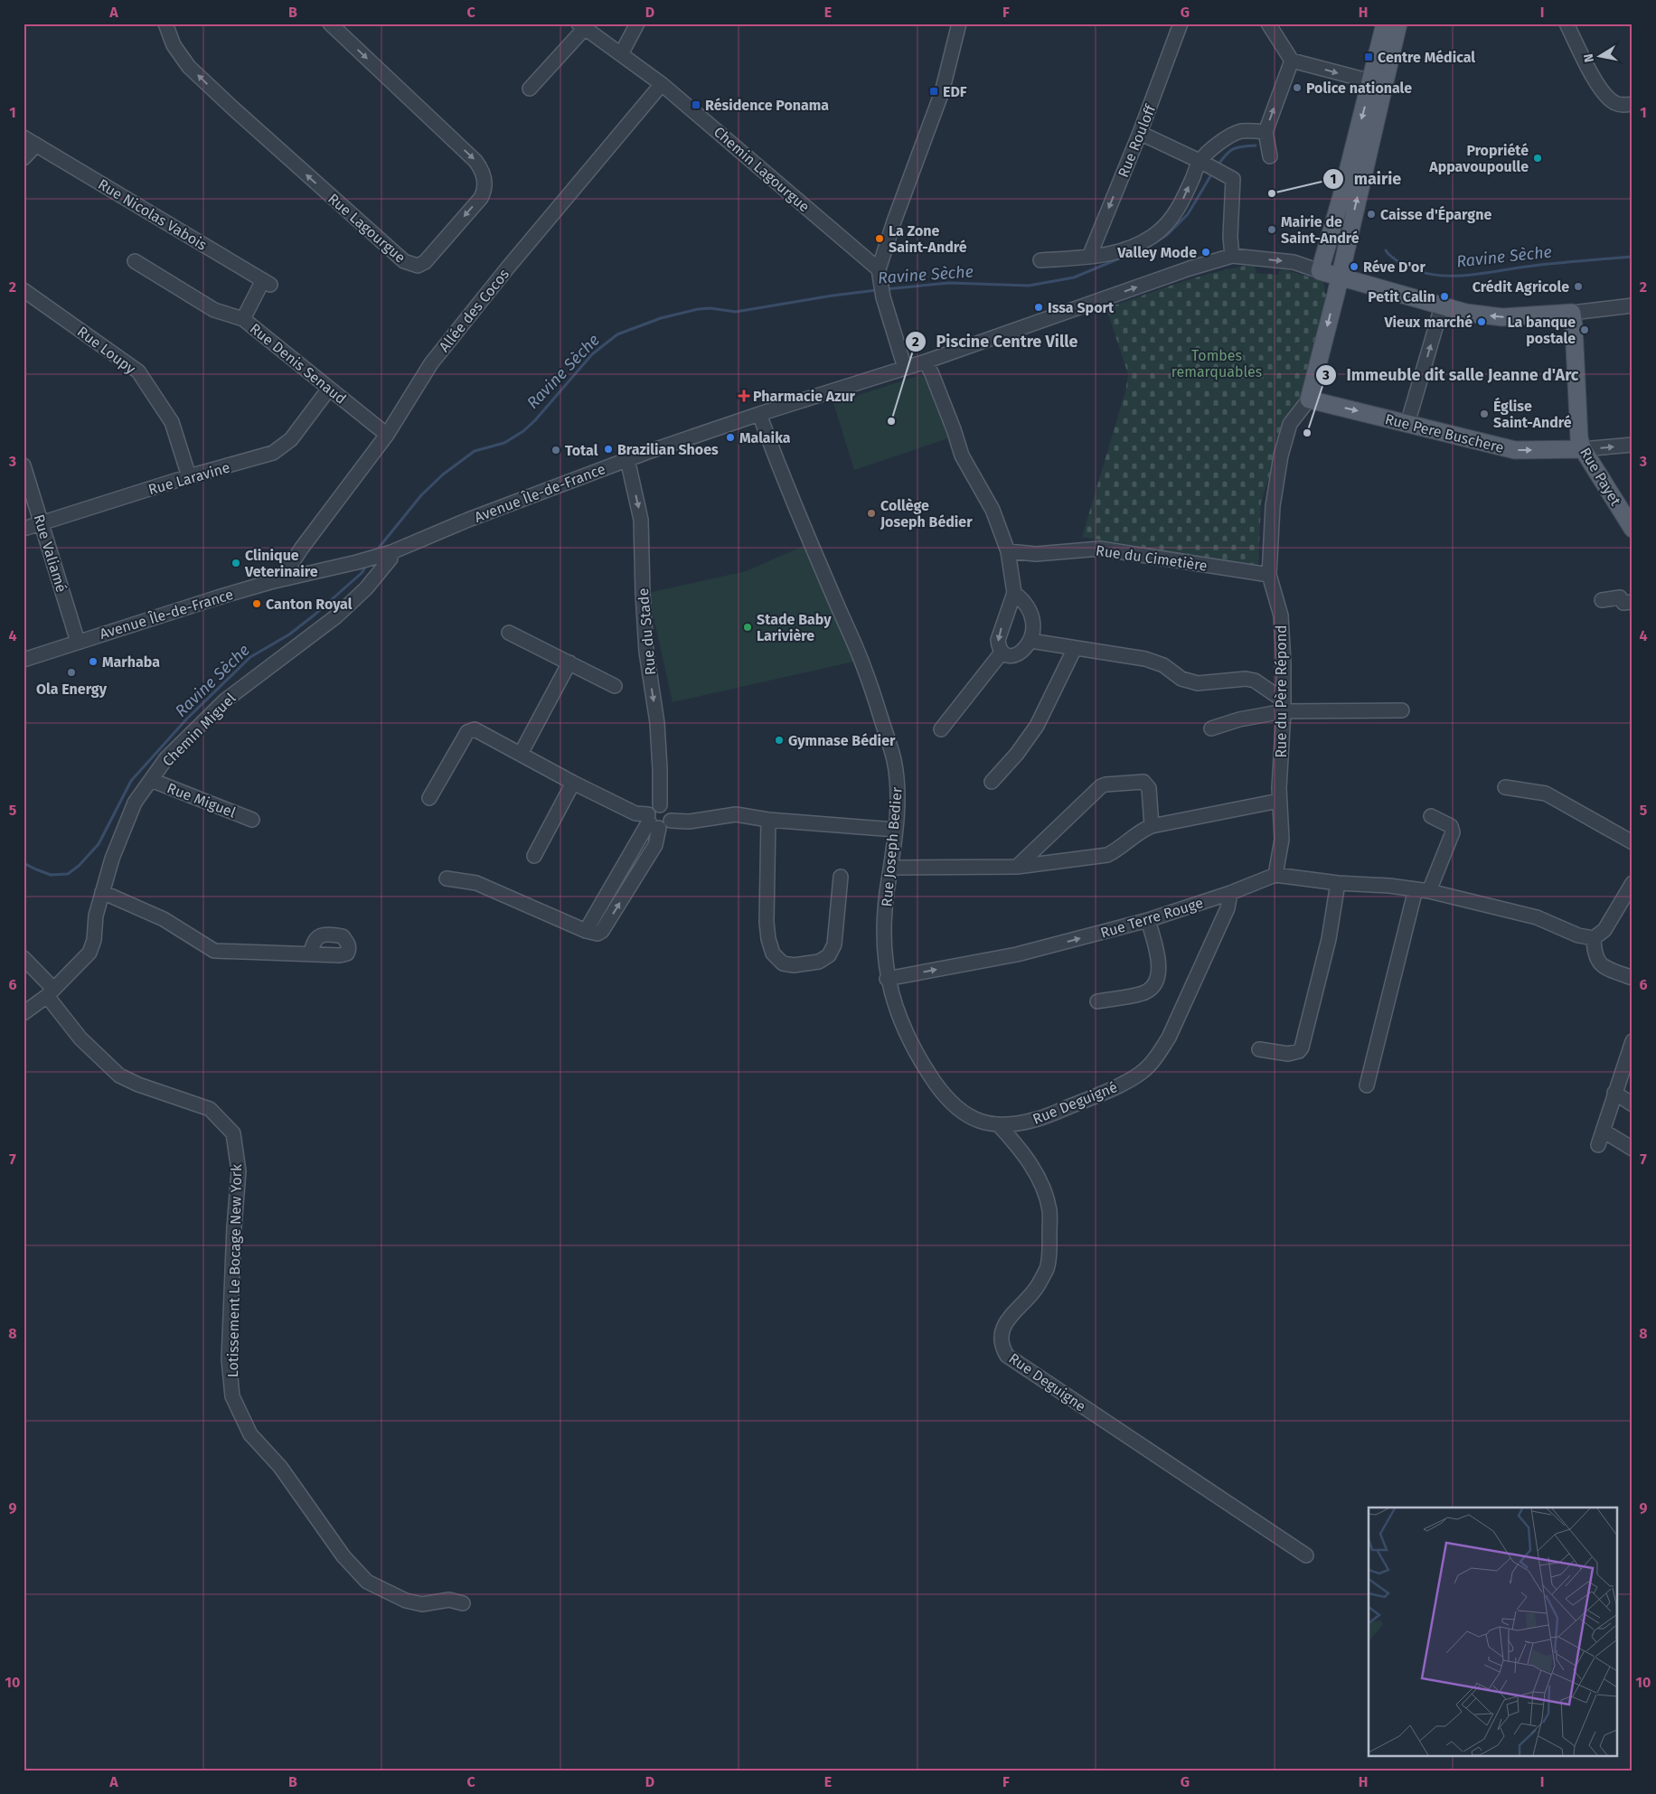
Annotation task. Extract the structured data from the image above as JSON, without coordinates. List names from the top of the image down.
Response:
{
  "streets": {
    "main road": [
      "Rue Pere Buschere",
      "Rue Payet",
      "Avenue Île-de-France",
      "Rue du Père Répond"
    ],
    "street": [
      "Rue Rouloff",
      "Chemin Lagourgue",
      "Rue Nicolas Vabois",
      "Rue Lagourgue",
      "Allée des Cocos",
      "Rue Loupy",
      "Rue Denis Senaud",
      "Rue Laravine",
      "Rue Valiamé",
      "Rue du Cimetière",
      "Rue du Stade",
      "Chemin Miguel",
      "Rue Miguel",
      "Rue Joseph Bedier",
      "Rue Terre Rouge",
      "Rue Deguigné",
      "Lotissement Le Bocage New York",
      "Rue Deguigne"
    ]
  },
  "crossings": [
    ["Chemin Lagourgue", "Allée des Cocos"],
    ["Rue Nicolas Vabois", "Rue Denis Senaud"],
    ["Allée des Cocos", "Rue Denis Senaud"],
    ["Allée des Cocos", "Avenue Île-de-France"],
    ["Rue Loupy", "Rue Laravine"],
    ["Rue Denis Senaud", "Rue Laravine"],
    ["Rue Pere Buschere", "Rue Payet"],
    ["Rue Pere Buschere", "Rue du Père Répond"],
    ["Rue Payet", "Avenue Île-de-France"],
    ["Rue Laravine", "Rue Valiamé"],
    ["Avenue Île-de-France", "Rue Valiamé"],
    ["Avenue Île-de-France", "Rue du Stade"],
    ["Avenue Île-de-France", "Rue du Père Répond"],
    ["Avenue Île-de-France", "Chemin Miguel"],
    ["Avenue Île-de-France", "Rue Joseph Bedier"],
    ["Rue du Cimetière", "Rue du Père Répond"],
    ["Rue du Père Répond", "Rue Terre Rouge"],
    ["Chemin Miguel", "Rue Miguel"],
    ["Chemin Miguel", "Lotissement Le Bocage New York"],
    ["Rue Joseph Bedier", "Rue Terre Rouge"],
    ["Rue Joseph Bedier", "Rue Deguigné"],
    ["Rue Terre Rouge", "Rue Deguigné"],
    ["Rue Deguigné", "Rue Deguigne"]
  ],
  "one_way": ["Rue Rouloff", "Rue Pere Buschere", "Rue du Stade"],
  "water": ["Ravine Sèche"],
  "parks": ["Tombes remarquables"],
  "places": {
    "transit": ["Centre Médical", "EDF", "Résidence Ponama"],
    "other": [
      "Police nationale",
      "Propriété Appavoupoulle",
      "mairie",
      "Caisse d'Épargne",
      "Mairie de Saint-André",
      "La Zone Saint-André",
      "Valley Mode",
      "Réve D'or",
      "Crédit Agricole",
      "Petit Calin",
      "Issa Sport",
      "Vieux marché",
      "La banque postale",
      "Église Saint-André",
      "Piscine Centre Ville",
      "Immeuble dit salle Jeanne d'Arc",
      "Malaika",
      "Brazilian Shoes",
      "Total",
      "Collège Joseph Bédier",
      "Clinique Veterinaire",
      "Canton Royal",
      "Stade Baby Larivière",
      "Marhaba",
      "Ola Energy",
      "Gymnase Bédier"
    ],
    "health": ["Pharmacie Azur"]
  },
  "north": "left",
  "grid": {
    "columns": [
      "A",
      "B",
      "C",
      "D",
      "E",
      "F",
      "G",
      "H",
      "I"
    ],
    "rows": [
      "1",
      "2",
      "3",
      "4",
      "5",
      "6",
      "7",
      "8",
      "9",
      "10"
    ]
  }
}
